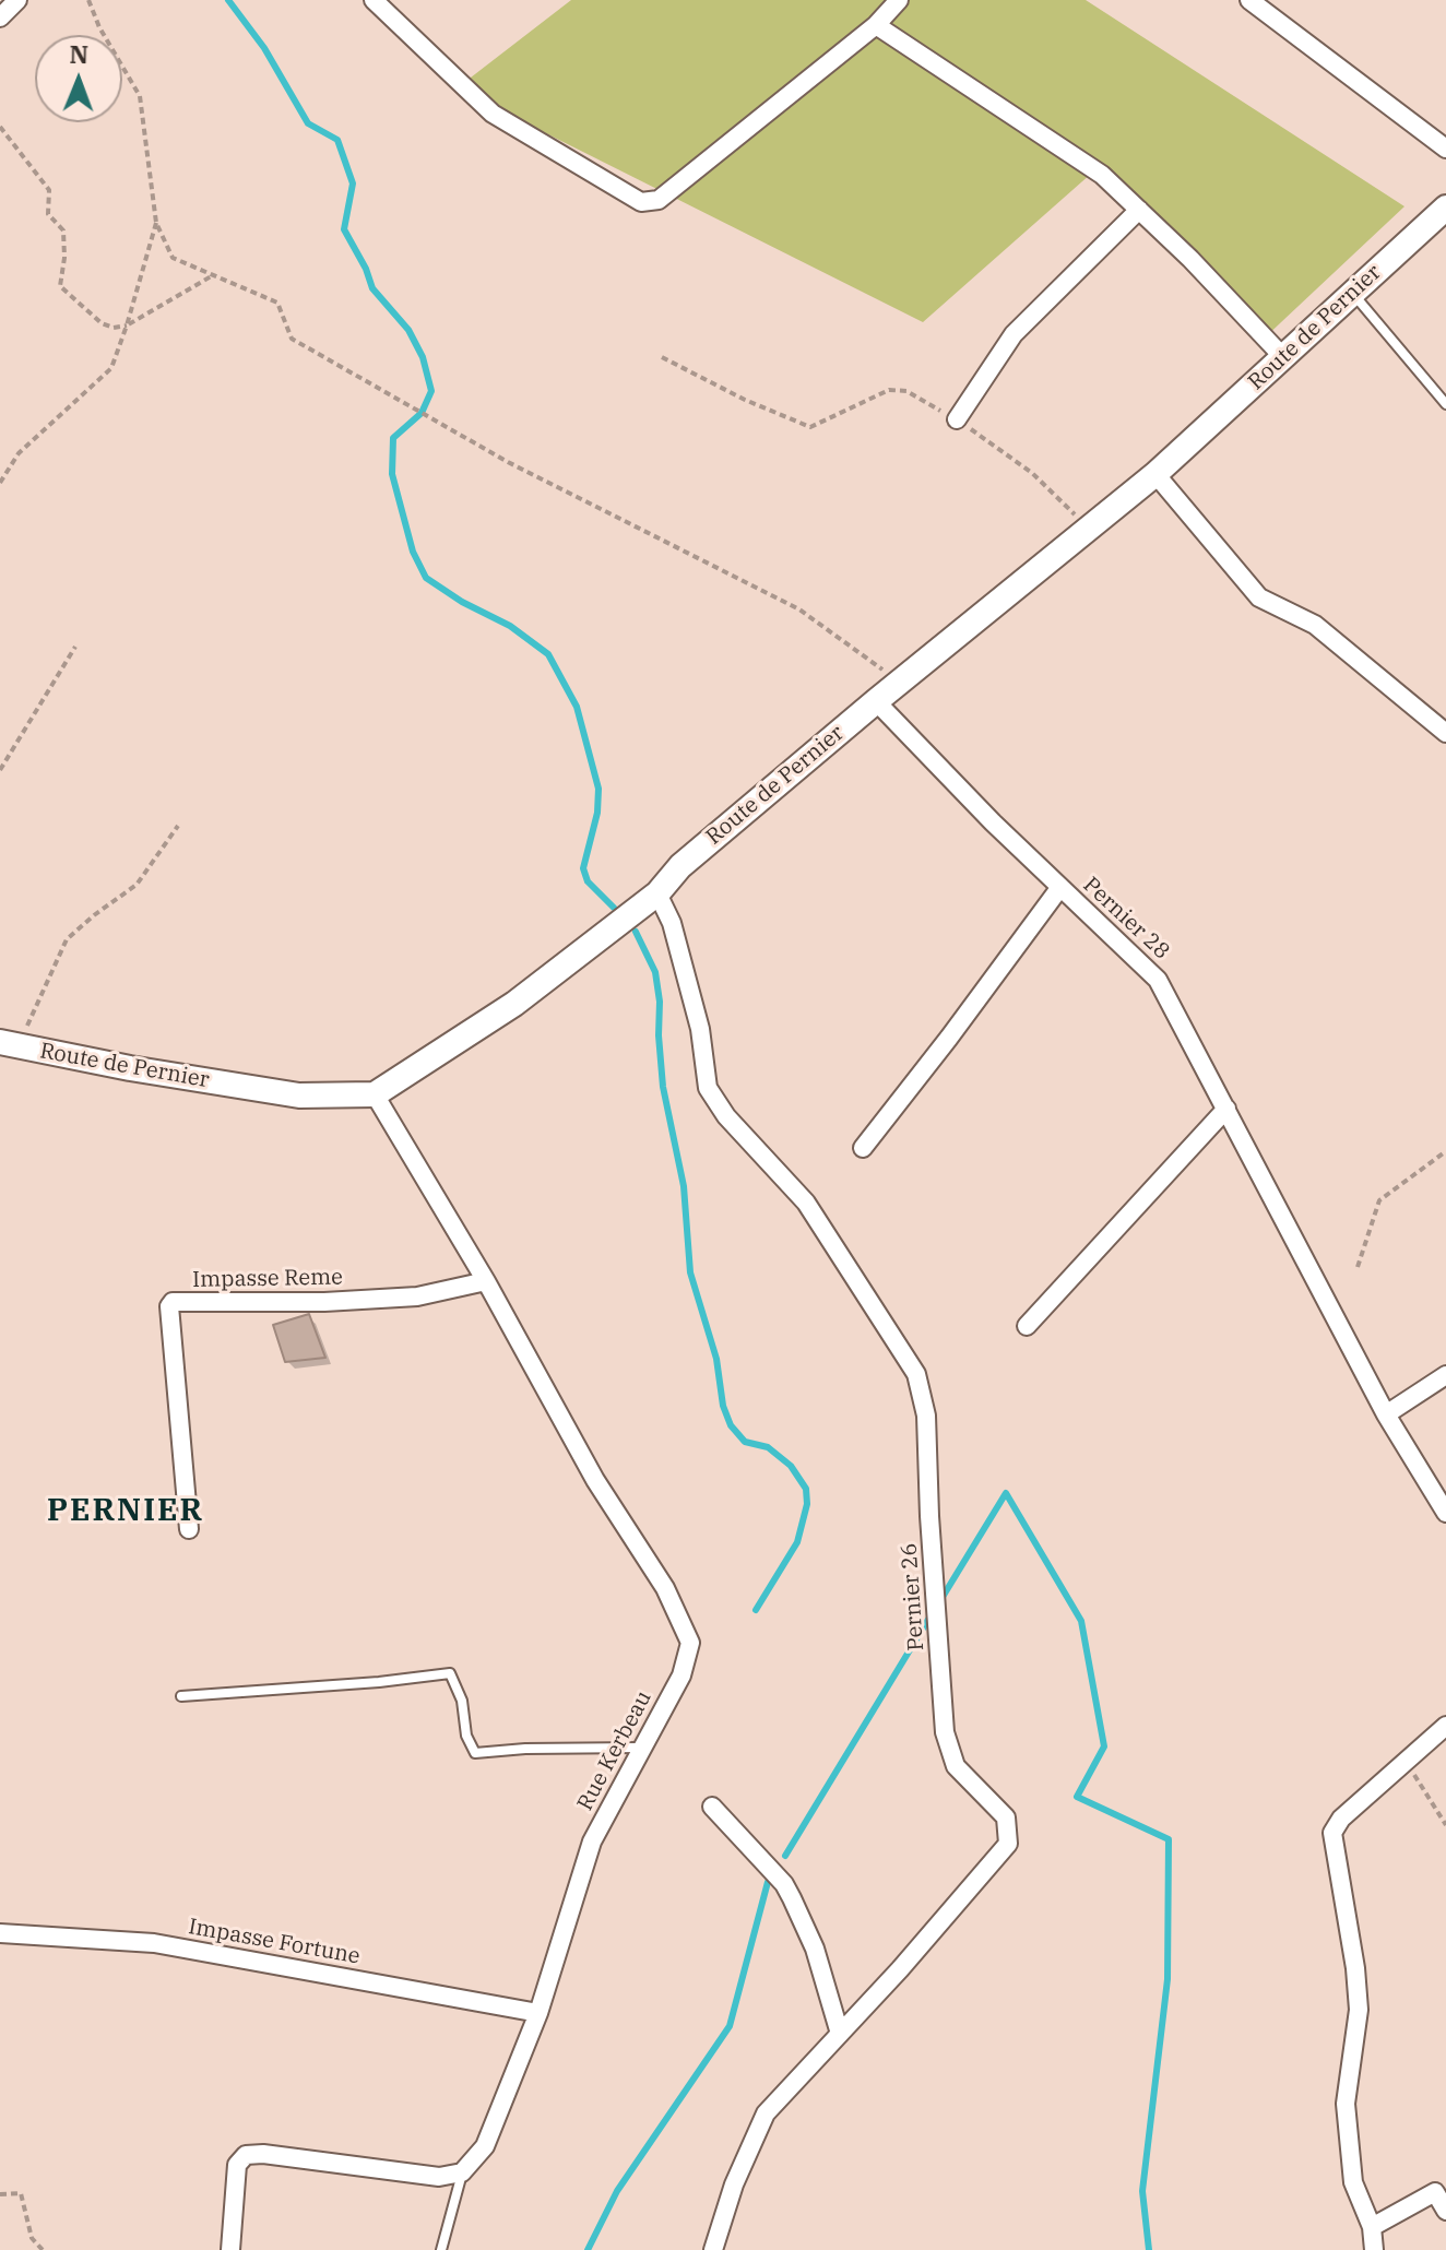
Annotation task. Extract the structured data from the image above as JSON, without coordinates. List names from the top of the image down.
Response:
{
  "streets": {
    "street": [
      "Route de Pernier",
      "Pernier 28",
      "Impasse Reme",
      "Pernier 26",
      "Rue Kerbeau",
      "Impasse Fortune"
    ]
  },
  "crossings": [
    ["Route de Pernier", "Pernier 28"],
    ["Route de Pernier", "Pernier 26"],
    ["Route de Pernier", "Rue Kerbeau"],
    ["Impasse Reme", "Rue Kerbeau"],
    ["Rue Kerbeau", "Impasse Fortune"]
  ],
  "districts": ["PERNIER"],
  "north": "top"
}
